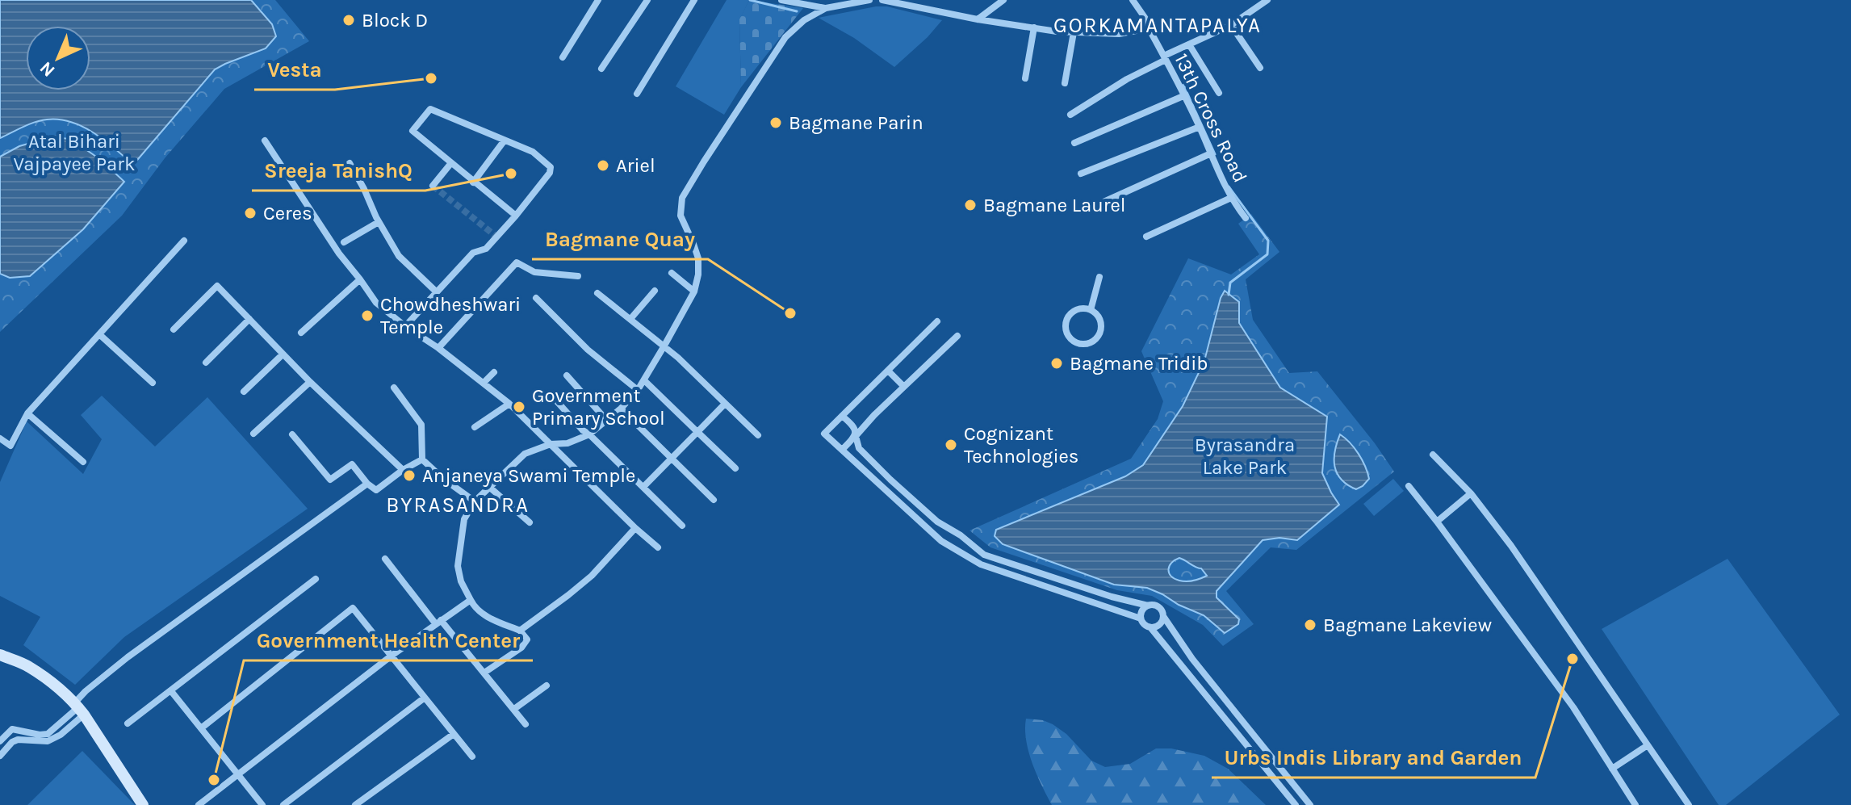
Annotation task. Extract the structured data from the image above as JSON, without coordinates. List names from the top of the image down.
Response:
{
  "streets": {
    "street": ["13th Cross Road"]
  },
  "districts": ["GORKAMANTAPALYA", "BYRASANDRA"],
  "parks": ["Atal Bihari Vajpayee Park", "Byrasandra Lake Park"],
  "places": [
    "Block D",
    "Vesta",
    "Bagmane Parin",
    "Ariel",
    "Sreeja TanishQ",
    "Bagmane Laurel",
    "Ceres",
    "Bagmane Quay",
    "Chowdheshwari Temple",
    "Bagmane Tridib",
    "Government Primary School",
    "Cognizant Technologies",
    "Anjaneya Swami Temple",
    "Bagmane Lakeview",
    "Urbs Indis Library and Garden",
    "Government Health Center"
  ],
  "north": "bottom left"
}
